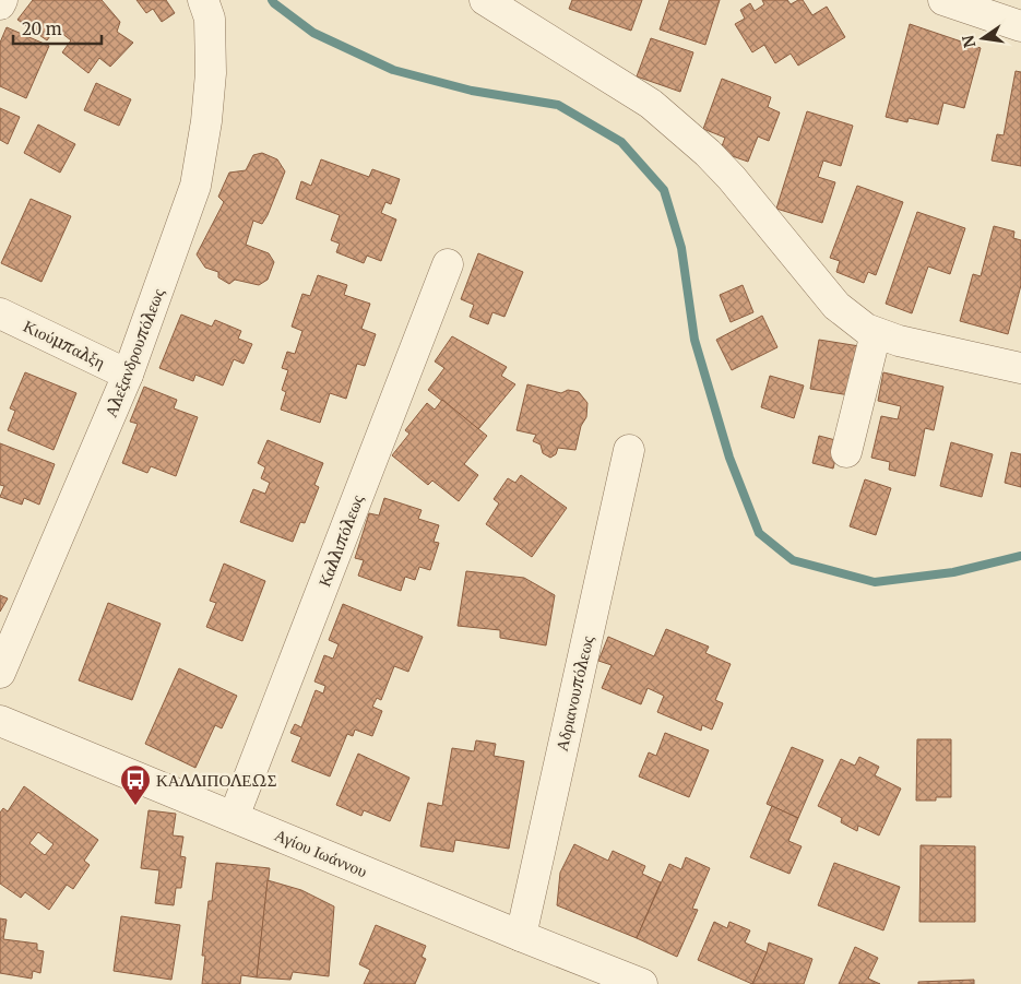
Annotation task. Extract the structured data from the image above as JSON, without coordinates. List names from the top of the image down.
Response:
{
  "streets": {
    "street": [
      "Κιούμπαλξη",
      "Αλεξανδρουπόλεως",
      "Καλλιπόλεως",
      "Αδριανουπόλεως",
      "Αγίου Ιωάννου"
    ]
  },
  "crossings": [
    ["Κιούμπαλξη", "Αλεξανδρουπόλεως"],
    ["Καλλιπόλεως", "Αγίου Ιωάννου"],
    ["Αδριανουπόλεως", "Αγίου Ιωάννου"]
  ],
  "places": {
    "bus stop": ["ΚΑΛΛΙΠΟΛΕΩΣ"]
  },
  "scale_bar": "20 m",
  "north": "left"
}
